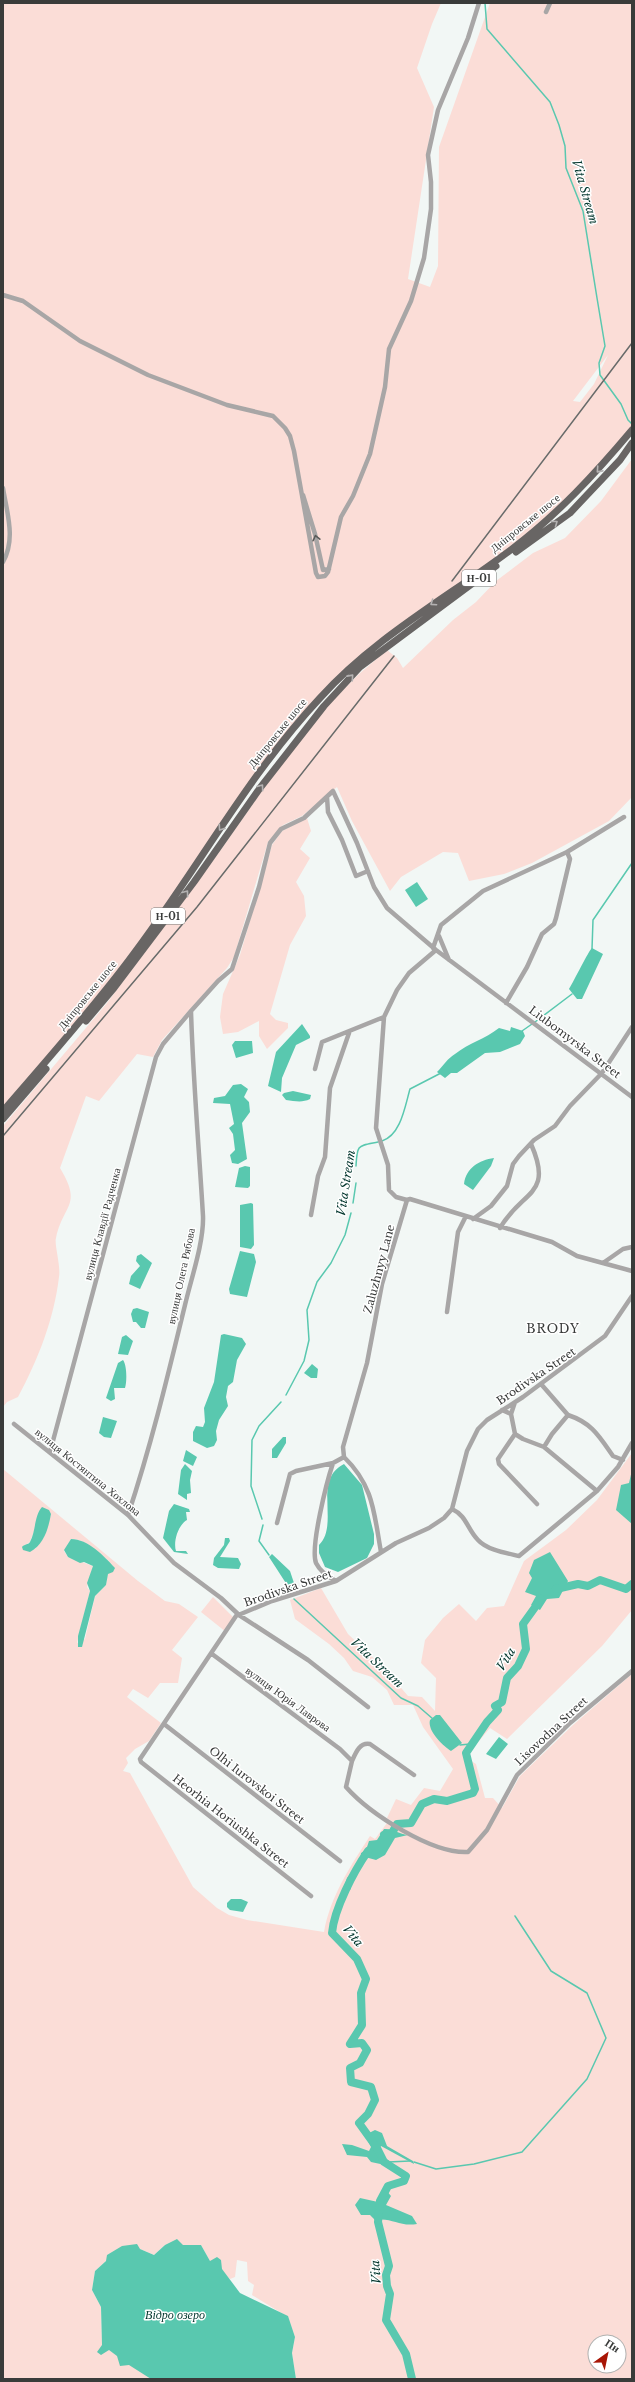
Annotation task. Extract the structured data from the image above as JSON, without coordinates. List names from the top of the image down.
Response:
{
  "streets": {
    "main road": ["Дніпровське шосе", "Н-01"],
    "street": [
      "Liubomyrska Street",
      "вулиця Клавдії Радченка",
      "Zaluzhnyy Lane",
      "вулиця Олега Рябова",
      "Brodivska Street",
      "вулиця Костянтина Хохлова",
      "вулиця Юрія Лаврова",
      "Lisovodna Street",
      "Olhi Iurovskoi Street",
      "Heorhia Horiushka Street"
    ]
  },
  "crossings": [
    ["Liubomyrska Street", "вулиця Клавдії Радченка"],
    ["вулиця Клавдії Радченка", "вулиця Олега Рябова"],
    ["вулиця Клавдії Радченка", "вулиця Костянтина Хохлова"],
    ["вулиця Олега Рябова", "вулиця Костянтина Хохлова"],
    ["Brodivska Street", "вулиця Костянтина Хохлова"],
    ["Brodivska Street", "вулиця Юрія Лаврова"],
    ["Brodivska Street", "Olhi Iurovskoi Street"],
    ["Brodivska Street", "Heorhia Horiushka Street"],
    ["вулиця Юрія Лаврова", "Lisovodna Street"]
  ],
  "districts": ["BRODY"],
  "water": ["Vita Stream", "Vita", "Відро озеро"],
  "north": "top right"
}
